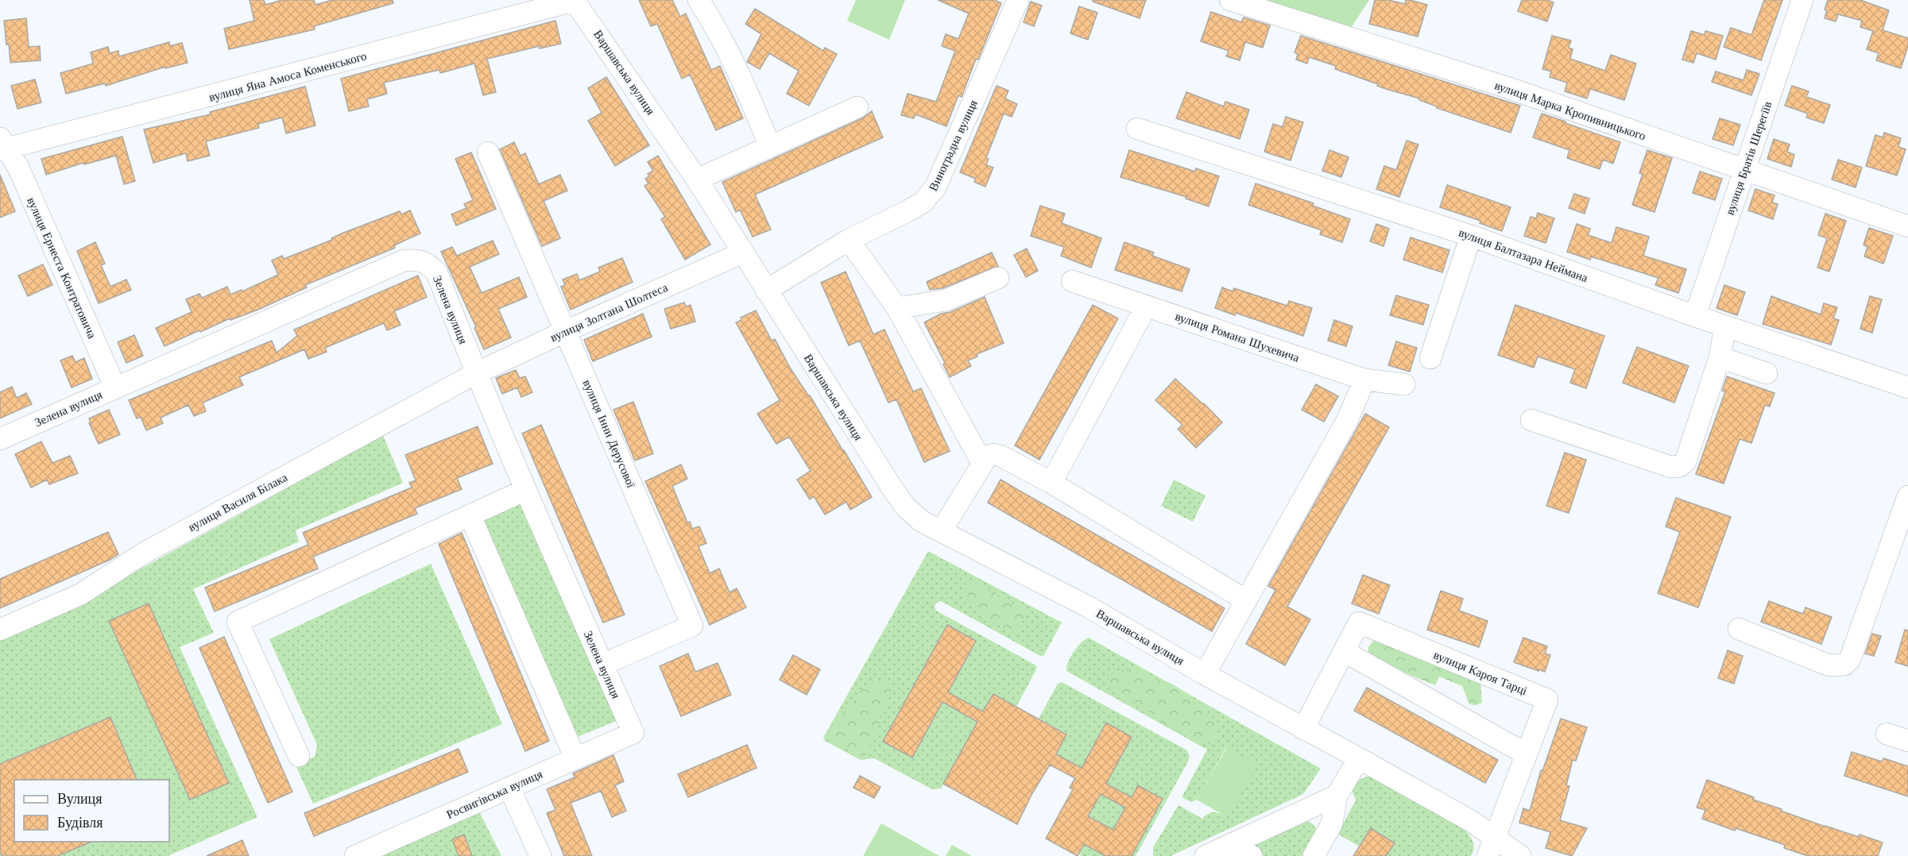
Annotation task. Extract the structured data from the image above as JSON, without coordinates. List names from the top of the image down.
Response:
{
  "streets": {
    "street": [
      "Варшавська вулиця",
      "вулиця Яна Амоса Коменського",
      "вулиця Марка Кропивницького",
      "Виноградна вулиця",
      "вулиця Братів Шерегіїв",
      "вулиця Балтазара Неймана",
      "вулиця Ернеста Контратовича",
      "Зелена вулиця",
      "вулиця Золтана Шолтеса",
      "вулиця Романа Шухевича",
      "вулиця Інни Дерусової",
      "вулиця Василя Білака",
      "вулиця Кароя Тарці",
      "Росвигівська вулиця"
    ]
  },
  "crossings": [
    ["Варшавська вулиця", "вулиця Яна Амоса Коменського"],
    ["Варшавська вулиця", "Виноградна вулиця"],
    ["Варшавська вулиця", "вулиця Золтана Шолтеса"],
    ["Варшавська вулиця", "вулиця Кароя Тарці"],
    ["вулиця Яна Амоса Коменського", "вулиця Ернеста Контратовича"],
    ["вулиця Марка Кропивницького", "вулиця Братів Шерегіїв"],
    ["вулиця Братів Шерегіїв", "вулиця Балтазара Неймана"],
    ["вулиця Ернеста Контратовича", "Зелена вулиця"],
    ["Зелена вулиця", "вулиця Золтана Шолтеса"],
    ["Зелена вулиця", "вулиця Інни Дерусової"],
    ["Зелена вулиця", "вулиця Василя Білака"],
    ["Зелена вулиця", "Росвигівська вулиця"],
    ["вулиця Золтана Шолтеса", "вулиця Інни Дерусової"],
    ["вулиця Золтана Шолтеса", "вулиця Василя Білака"]
  ],
  "legend": ["Вулиця", "Будівля"]
}
